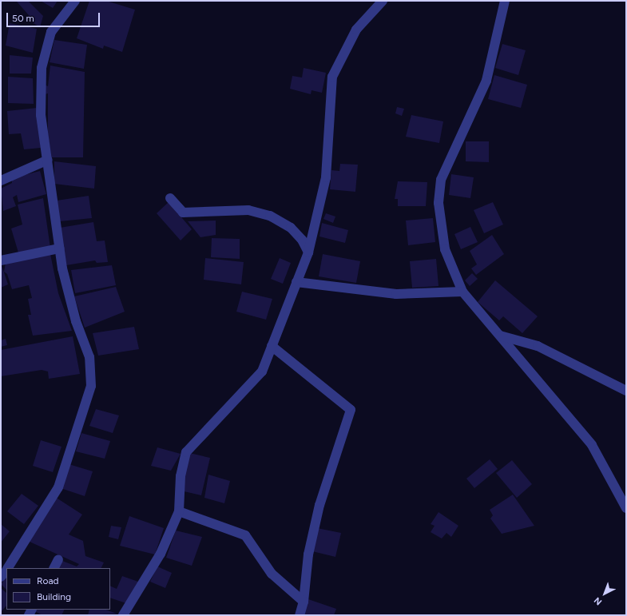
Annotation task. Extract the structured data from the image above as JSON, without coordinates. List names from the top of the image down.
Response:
{
  "legend": ["Road", "Building"],
  "scale_bar": "50 m",
  "north": "bottom left"
}
